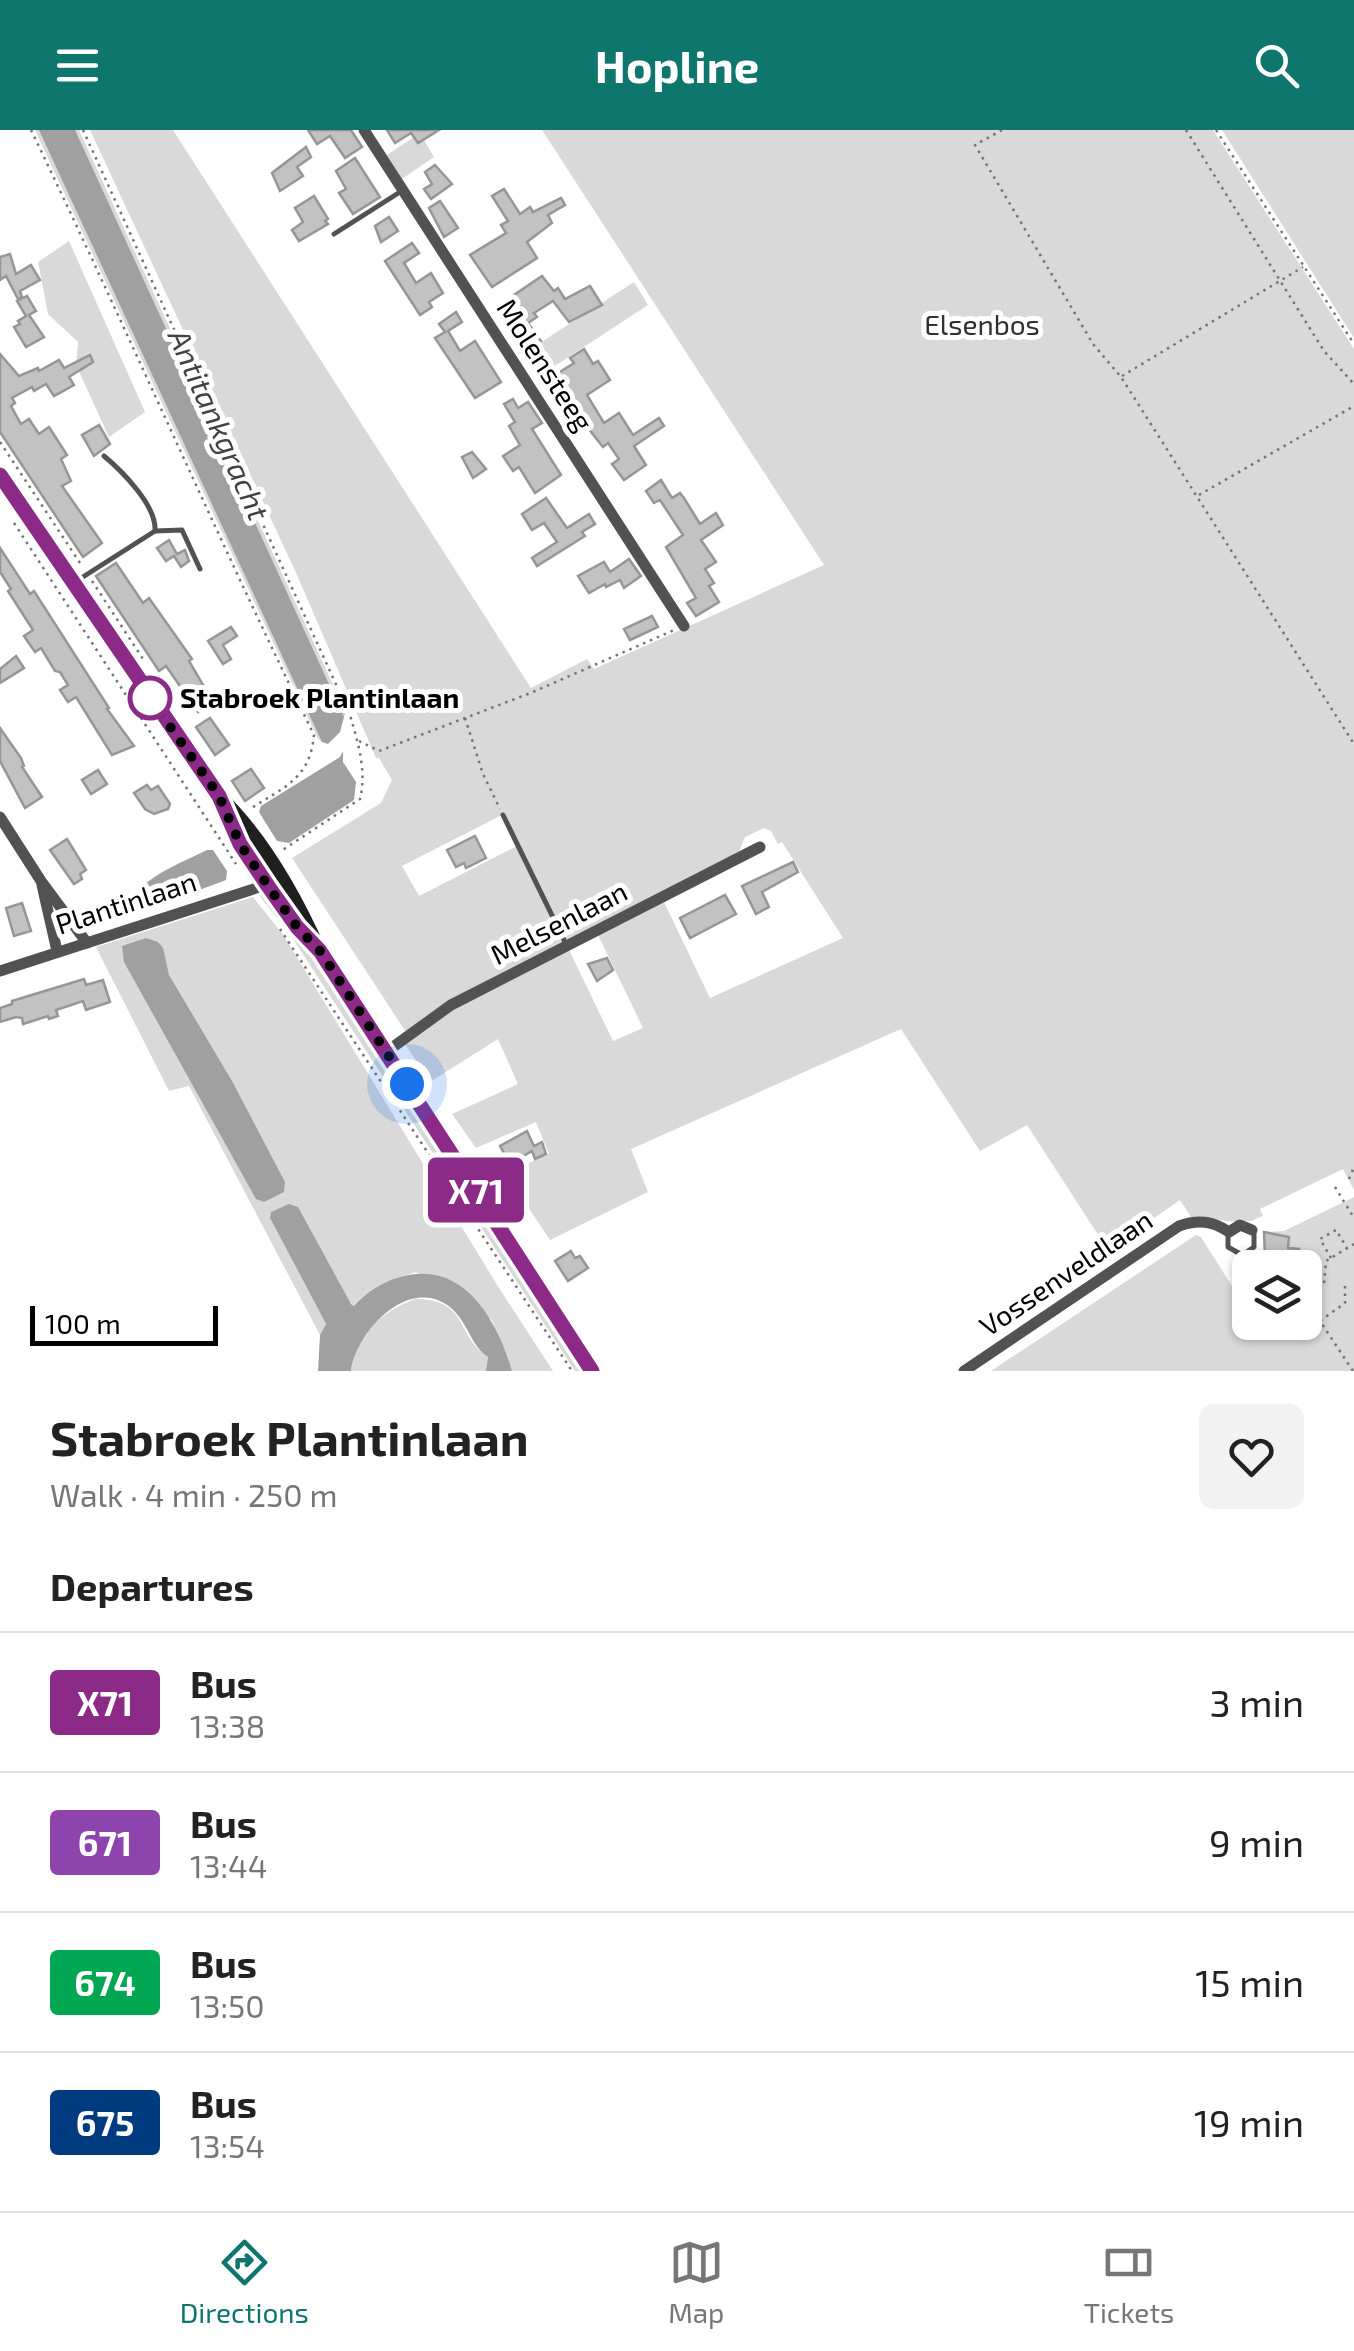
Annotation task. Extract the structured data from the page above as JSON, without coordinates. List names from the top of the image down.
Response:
{
  "streets": {
    "street": [
      "Molensteeg",
      "Plantinlaan",
      "Melsenlaan",
      "Vossenveldlaan"
    ]
  },
  "water": ["Antitankgracht"],
  "parks": ["Elsenbos"],
  "places": ["Stabroek Plantinlaan"],
  "lines": ["bus line X71"],
  "scale_bar": "100 m",
  "page": {
    "header": "Hopline",
    "on_map": "X71",
    "scale": "100 m",
    "heading": [
      ["Stabroek Plantinlaan", "Walk · 4 min · 250 m"],
      "Departures"
    ],
    "list": [
      {
        "mark": "X71",
        "name": "Bus",
        "note": "13:38",
        "value": "3 min"
      },
      {
        "mark": "671",
        "name": "Bus",
        "note": "13:44",
        "value": "9 min"
      },
      {
        "mark": "674",
        "name": "Bus",
        "note": "13:50",
        "value": "15 min"
      },
      {
        "mark": "675",
        "name": "Bus",
        "note": "13:54",
        "value": "19 min"
      }
    ],
    "tabs": ["Directions", "Map", "Tickets"]
  }
}
